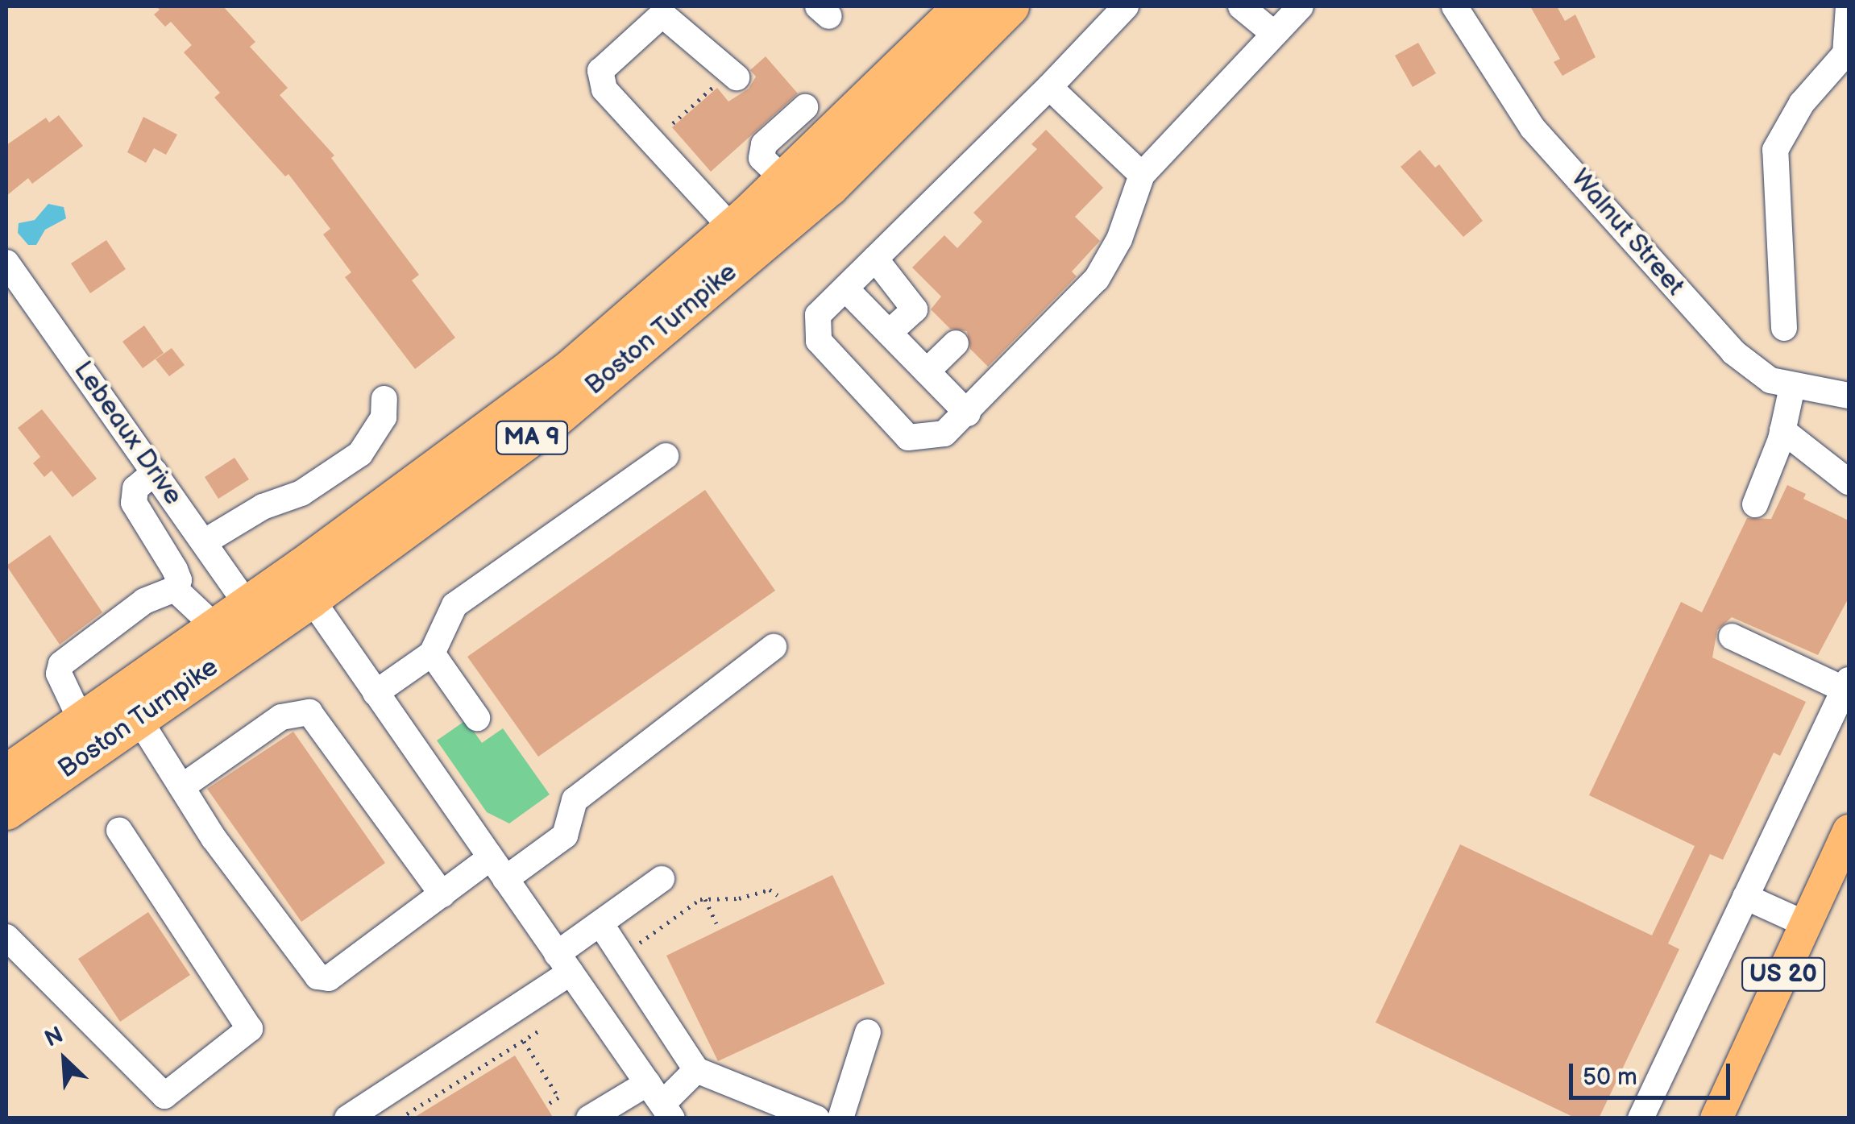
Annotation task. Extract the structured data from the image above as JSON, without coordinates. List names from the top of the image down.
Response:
{
  "streets": {
    "highway": ["Boston Turnpike", "MA 9"],
    "main road": ["US 20"],
    "street": ["Walnut Street", "Lebeaux Drive"]
  },
  "crossings": [
    ["Boston Turnpike", "Lebeaux Drive"]
  ],
  "scale_bar": "50 m",
  "north": "top left"
}
